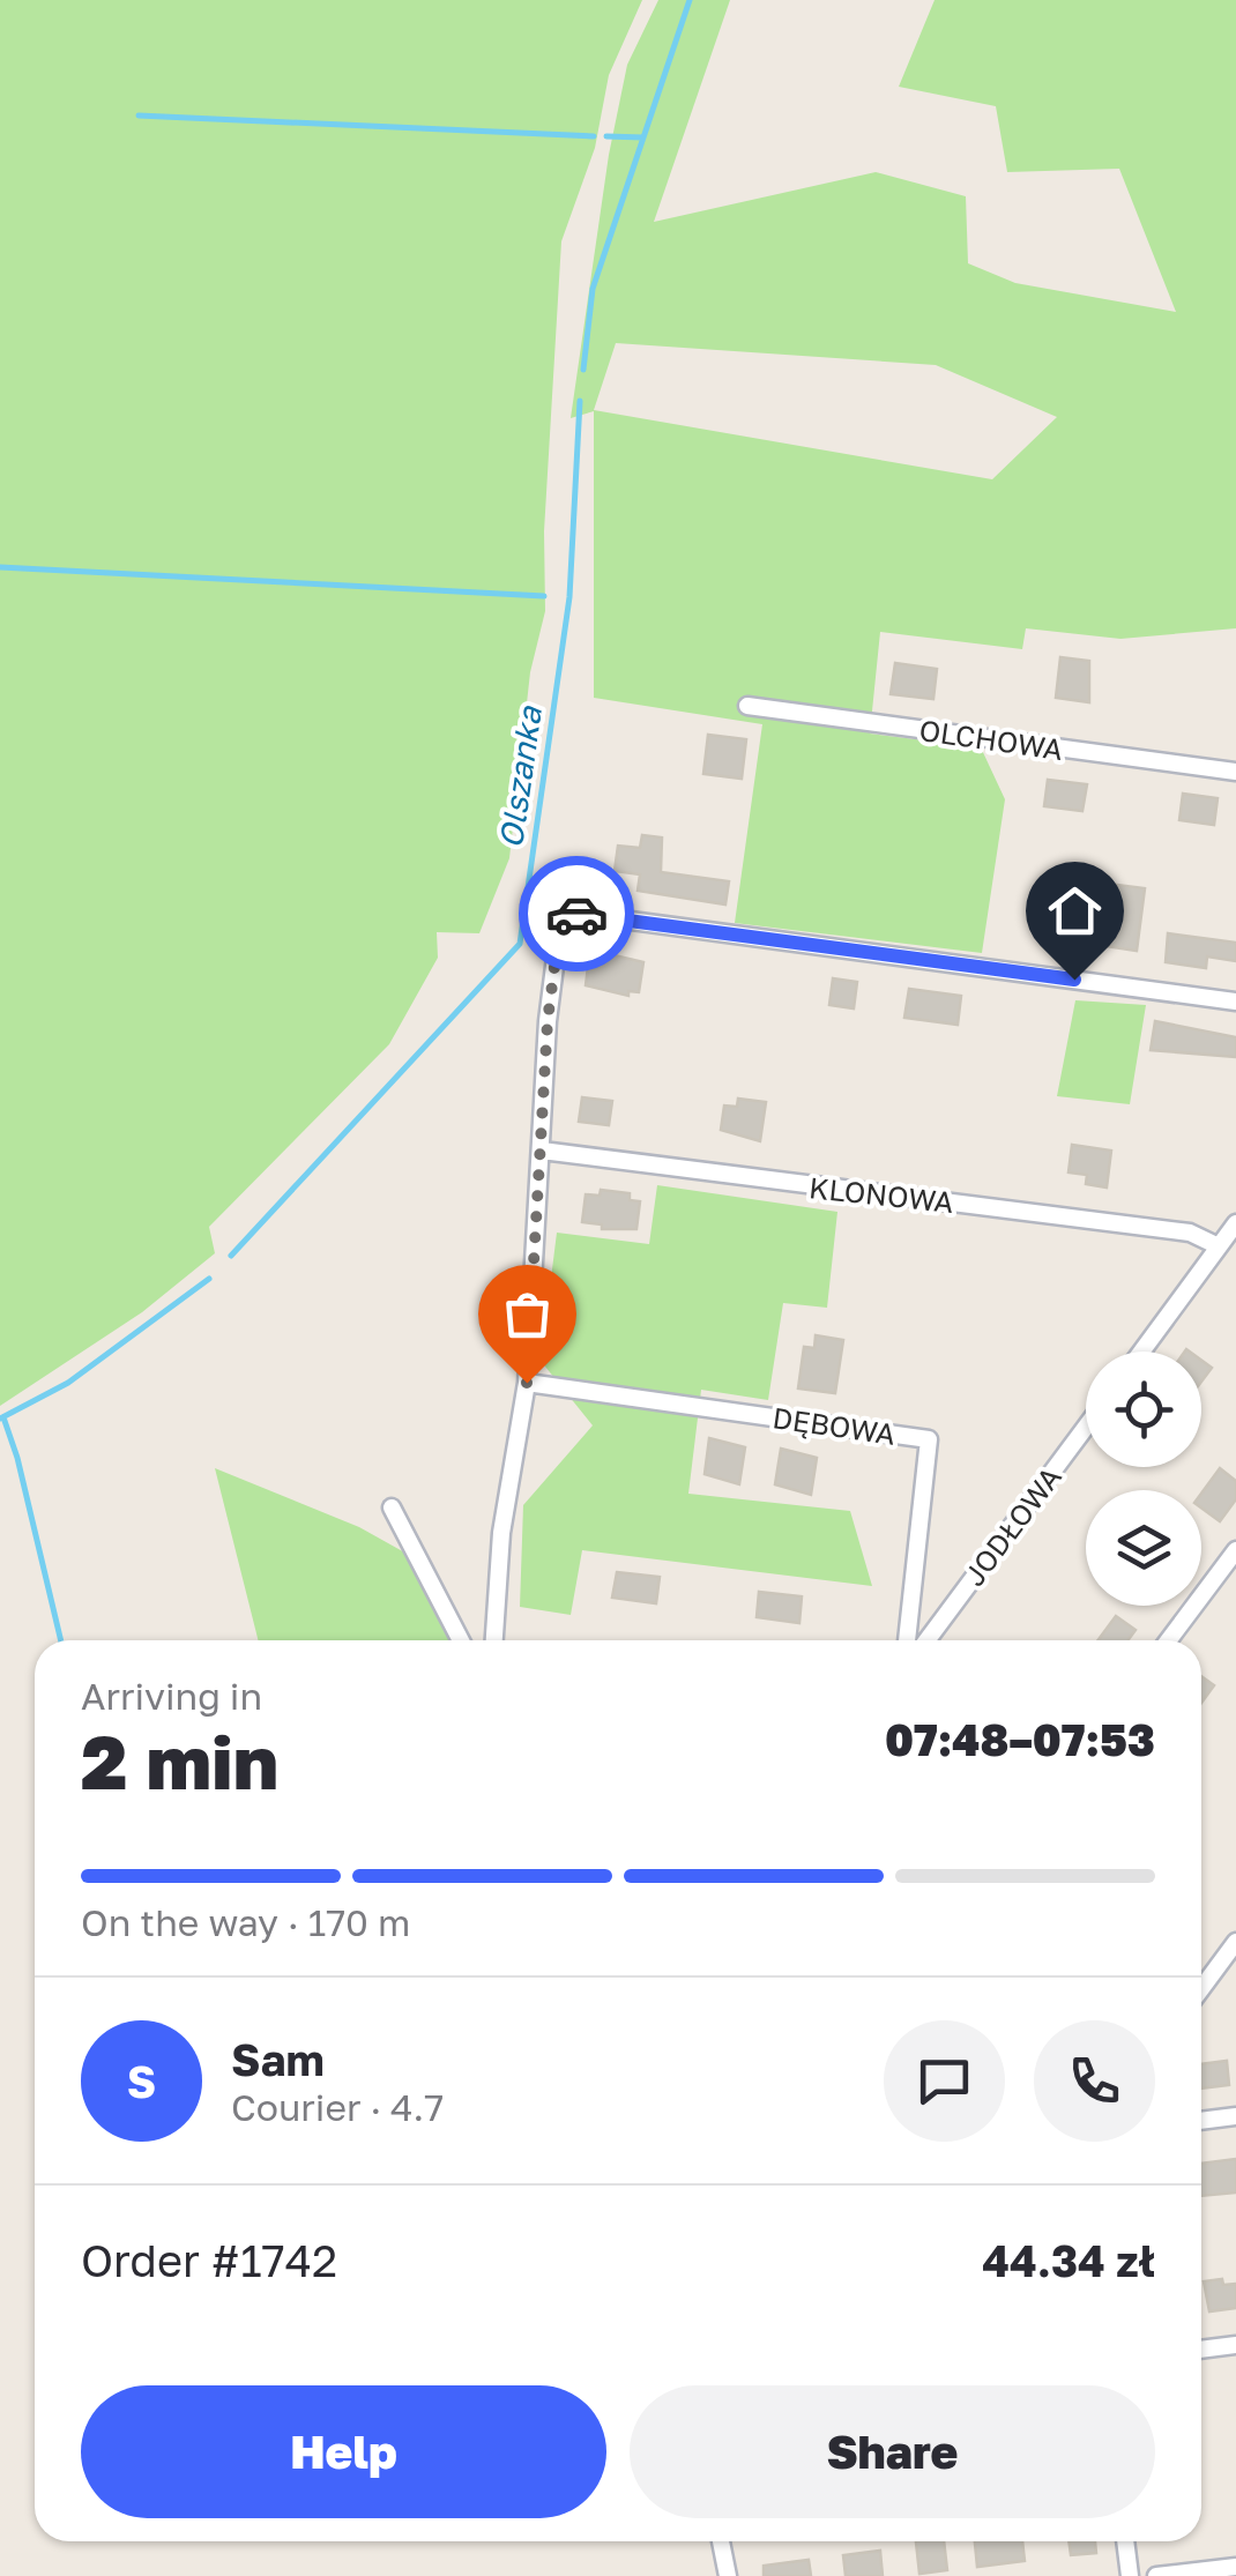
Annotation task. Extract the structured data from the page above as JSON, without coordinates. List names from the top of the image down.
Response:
{
  "streets": {
    "street": [
      "OLCHOWA",
      "KLONOWA",
      "DĘBOWA",
      "JODŁOWA"
    ]
  },
  "water": ["Olszanka"],
  "page": {
    "heading": ["2 min", "Arriving in", "07:48–07:53"],
    "panel": [
      "Sam",
      "Courier · 4.7",
      "Order #1742",
      "44.34 zł"
    ],
    "bar": "On the way · 170 m",
    "round": "S",
    "buttons": ["Help", "Share"]
  }
}
